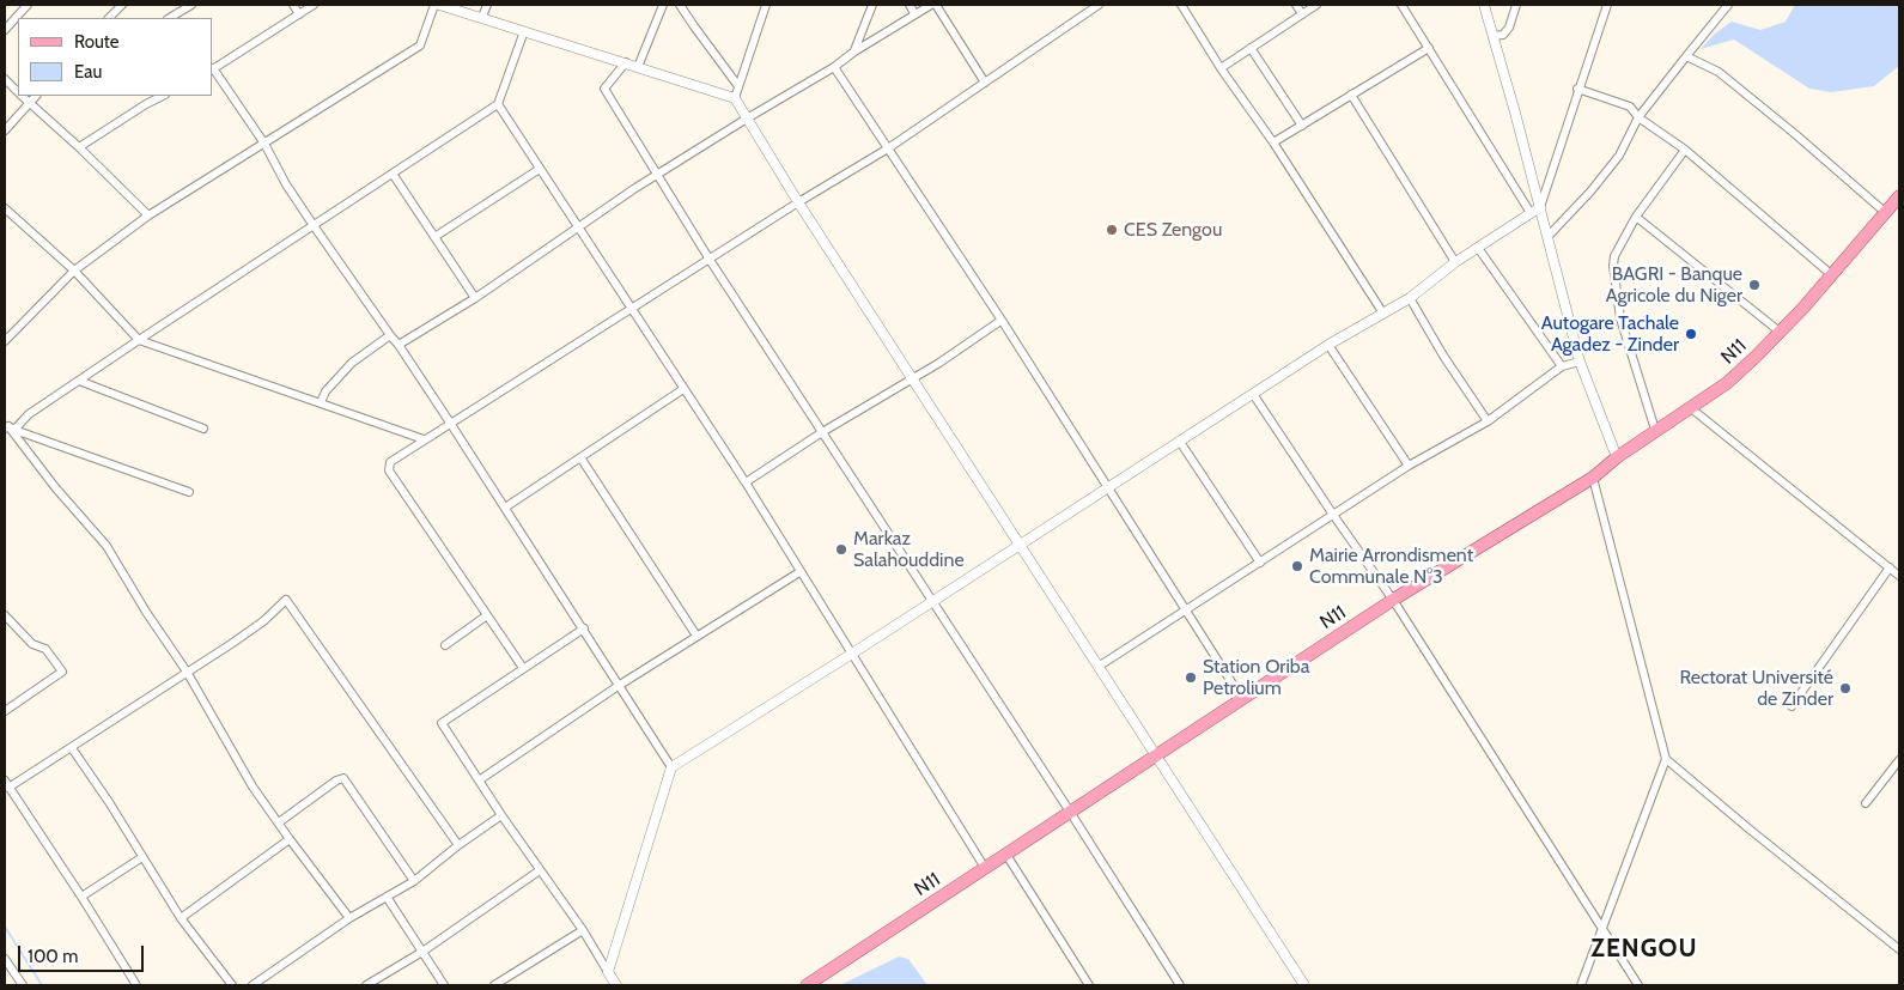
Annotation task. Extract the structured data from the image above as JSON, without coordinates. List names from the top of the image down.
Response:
{
  "streets": {
    "main road": ["N11"]
  },
  "districts": ["ZENGOU"],
  "places": [
    "CES Zengou",
    "BAGRI - Banque Agricole du Niger",
    "Autogare Tachale Agadez - Zinder",
    "Markaz Salahouddine",
    "Mairie Arrondisment Communale N°3",
    "Station Oriba Petrolium",
    "Rectorat Université de Zinder"
  ],
  "legend": ["Route", "Eau"],
  "scale_bar": "100 m"
}
